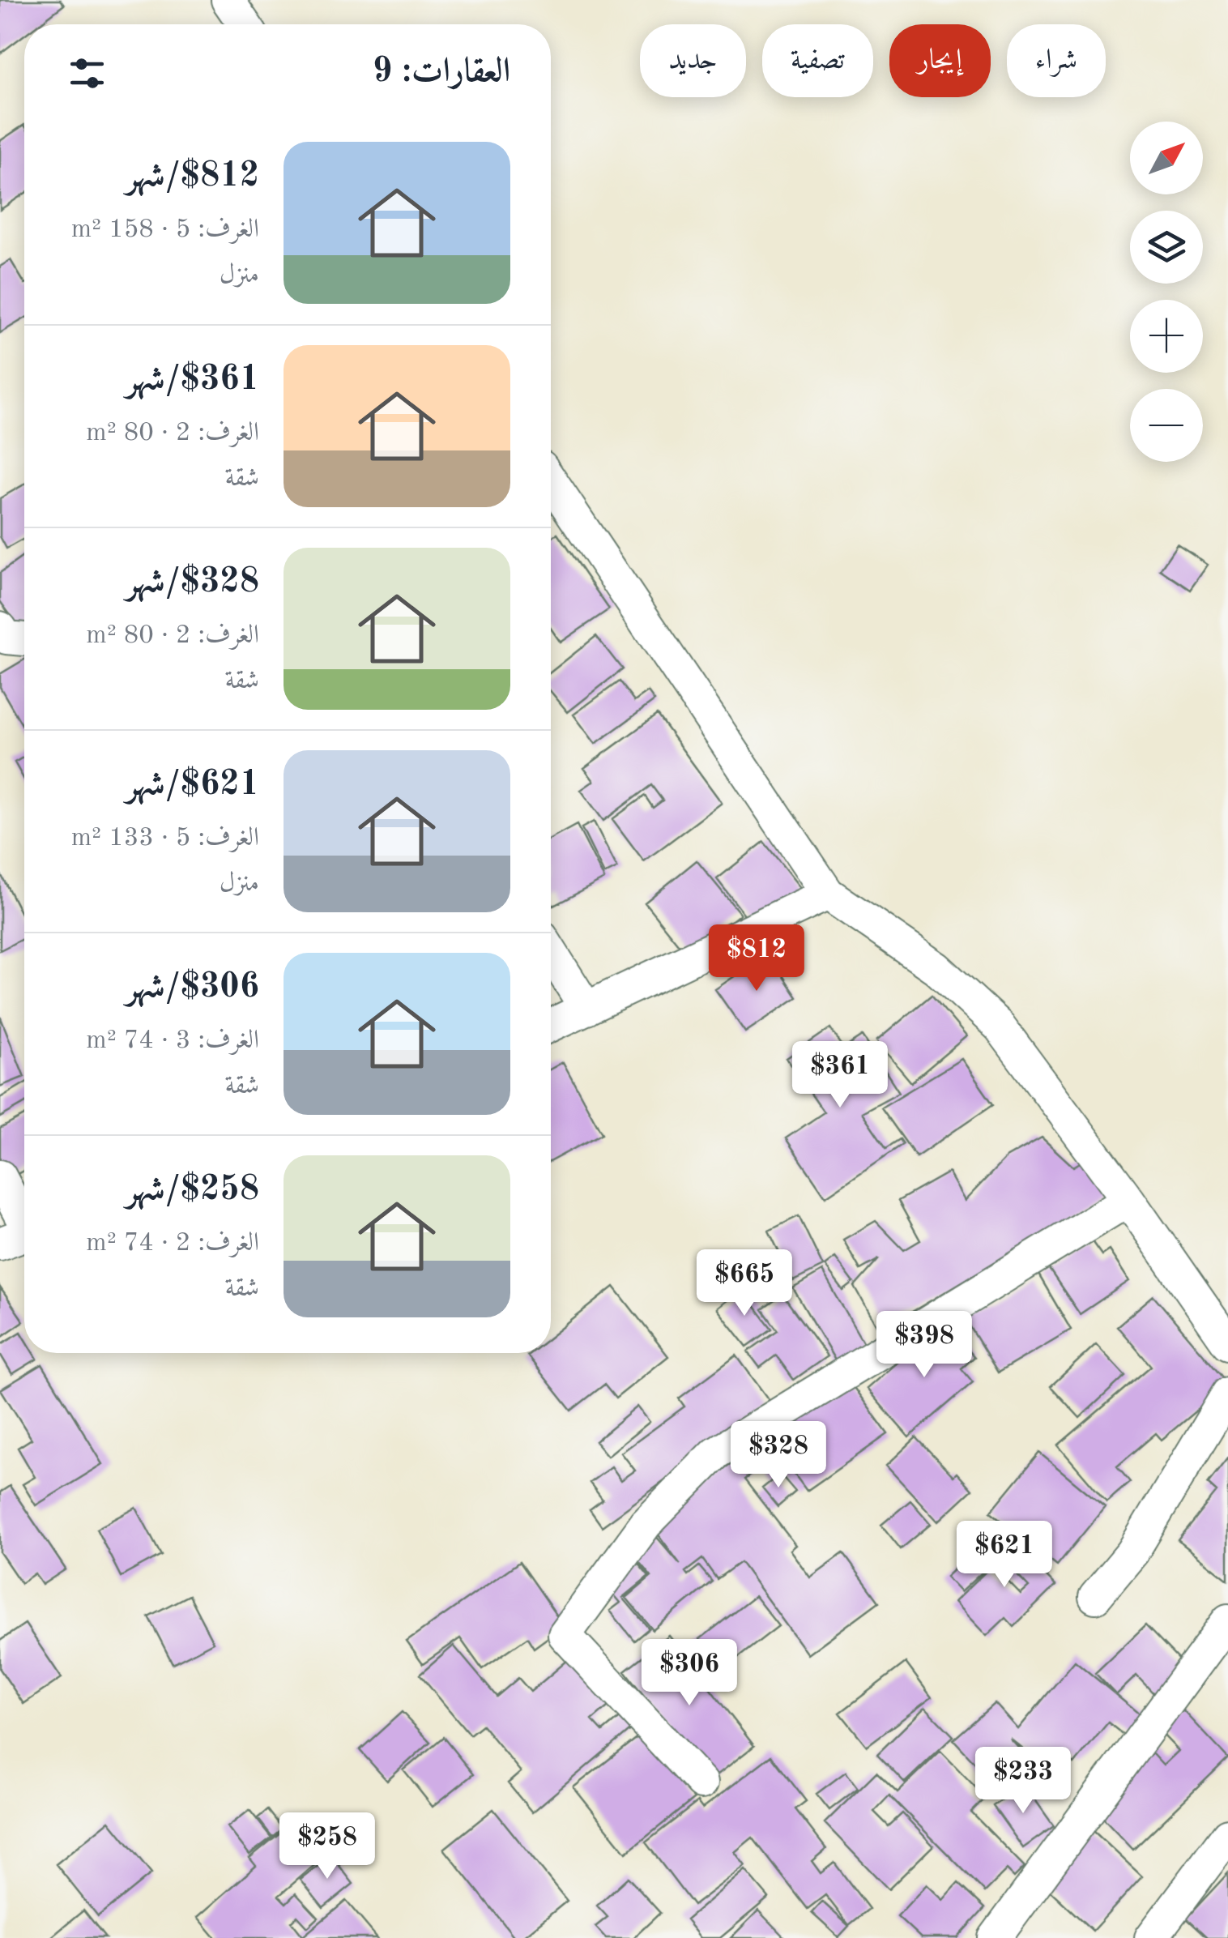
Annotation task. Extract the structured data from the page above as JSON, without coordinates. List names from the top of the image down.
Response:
{
  "north": "top right",
  "page": {
    "chip": [
      "شراء",
      "إيجار",
      "تصفية",
      "جديد"
    ],
    "heading": "العقارات: 9",
    "map_buttons": ["+", "−"],
    "list": [
      {
        "name": "$812/شهر",
        "note": "الغرف: 5 · 158 m² · منزل"
      },
      {
        "name": "$361/شهر",
        "note": "الغرف: 2 · 80 m² · شقة"
      },
      {
        "name": "$328/شهر",
        "note": "الغرف: 2 · 80 m² · شقة"
      },
      {
        "name": "$621/شهر",
        "note": "الغرف: 5 · 133 m² · منزل"
      },
      {
        "name": "$306/شهر",
        "note": "الغرف: 3 · 74 m² · شقة"
      },
      {
        "name": "$258/شهر",
        "note": "الغرف: 2 · 74 m² · شقة"
      }
    ],
    "price": [
      "$812",
      "$361",
      "$665",
      "$398",
      "$328",
      "$621",
      "$306",
      "$233",
      "$258"
    ]
  }
}
